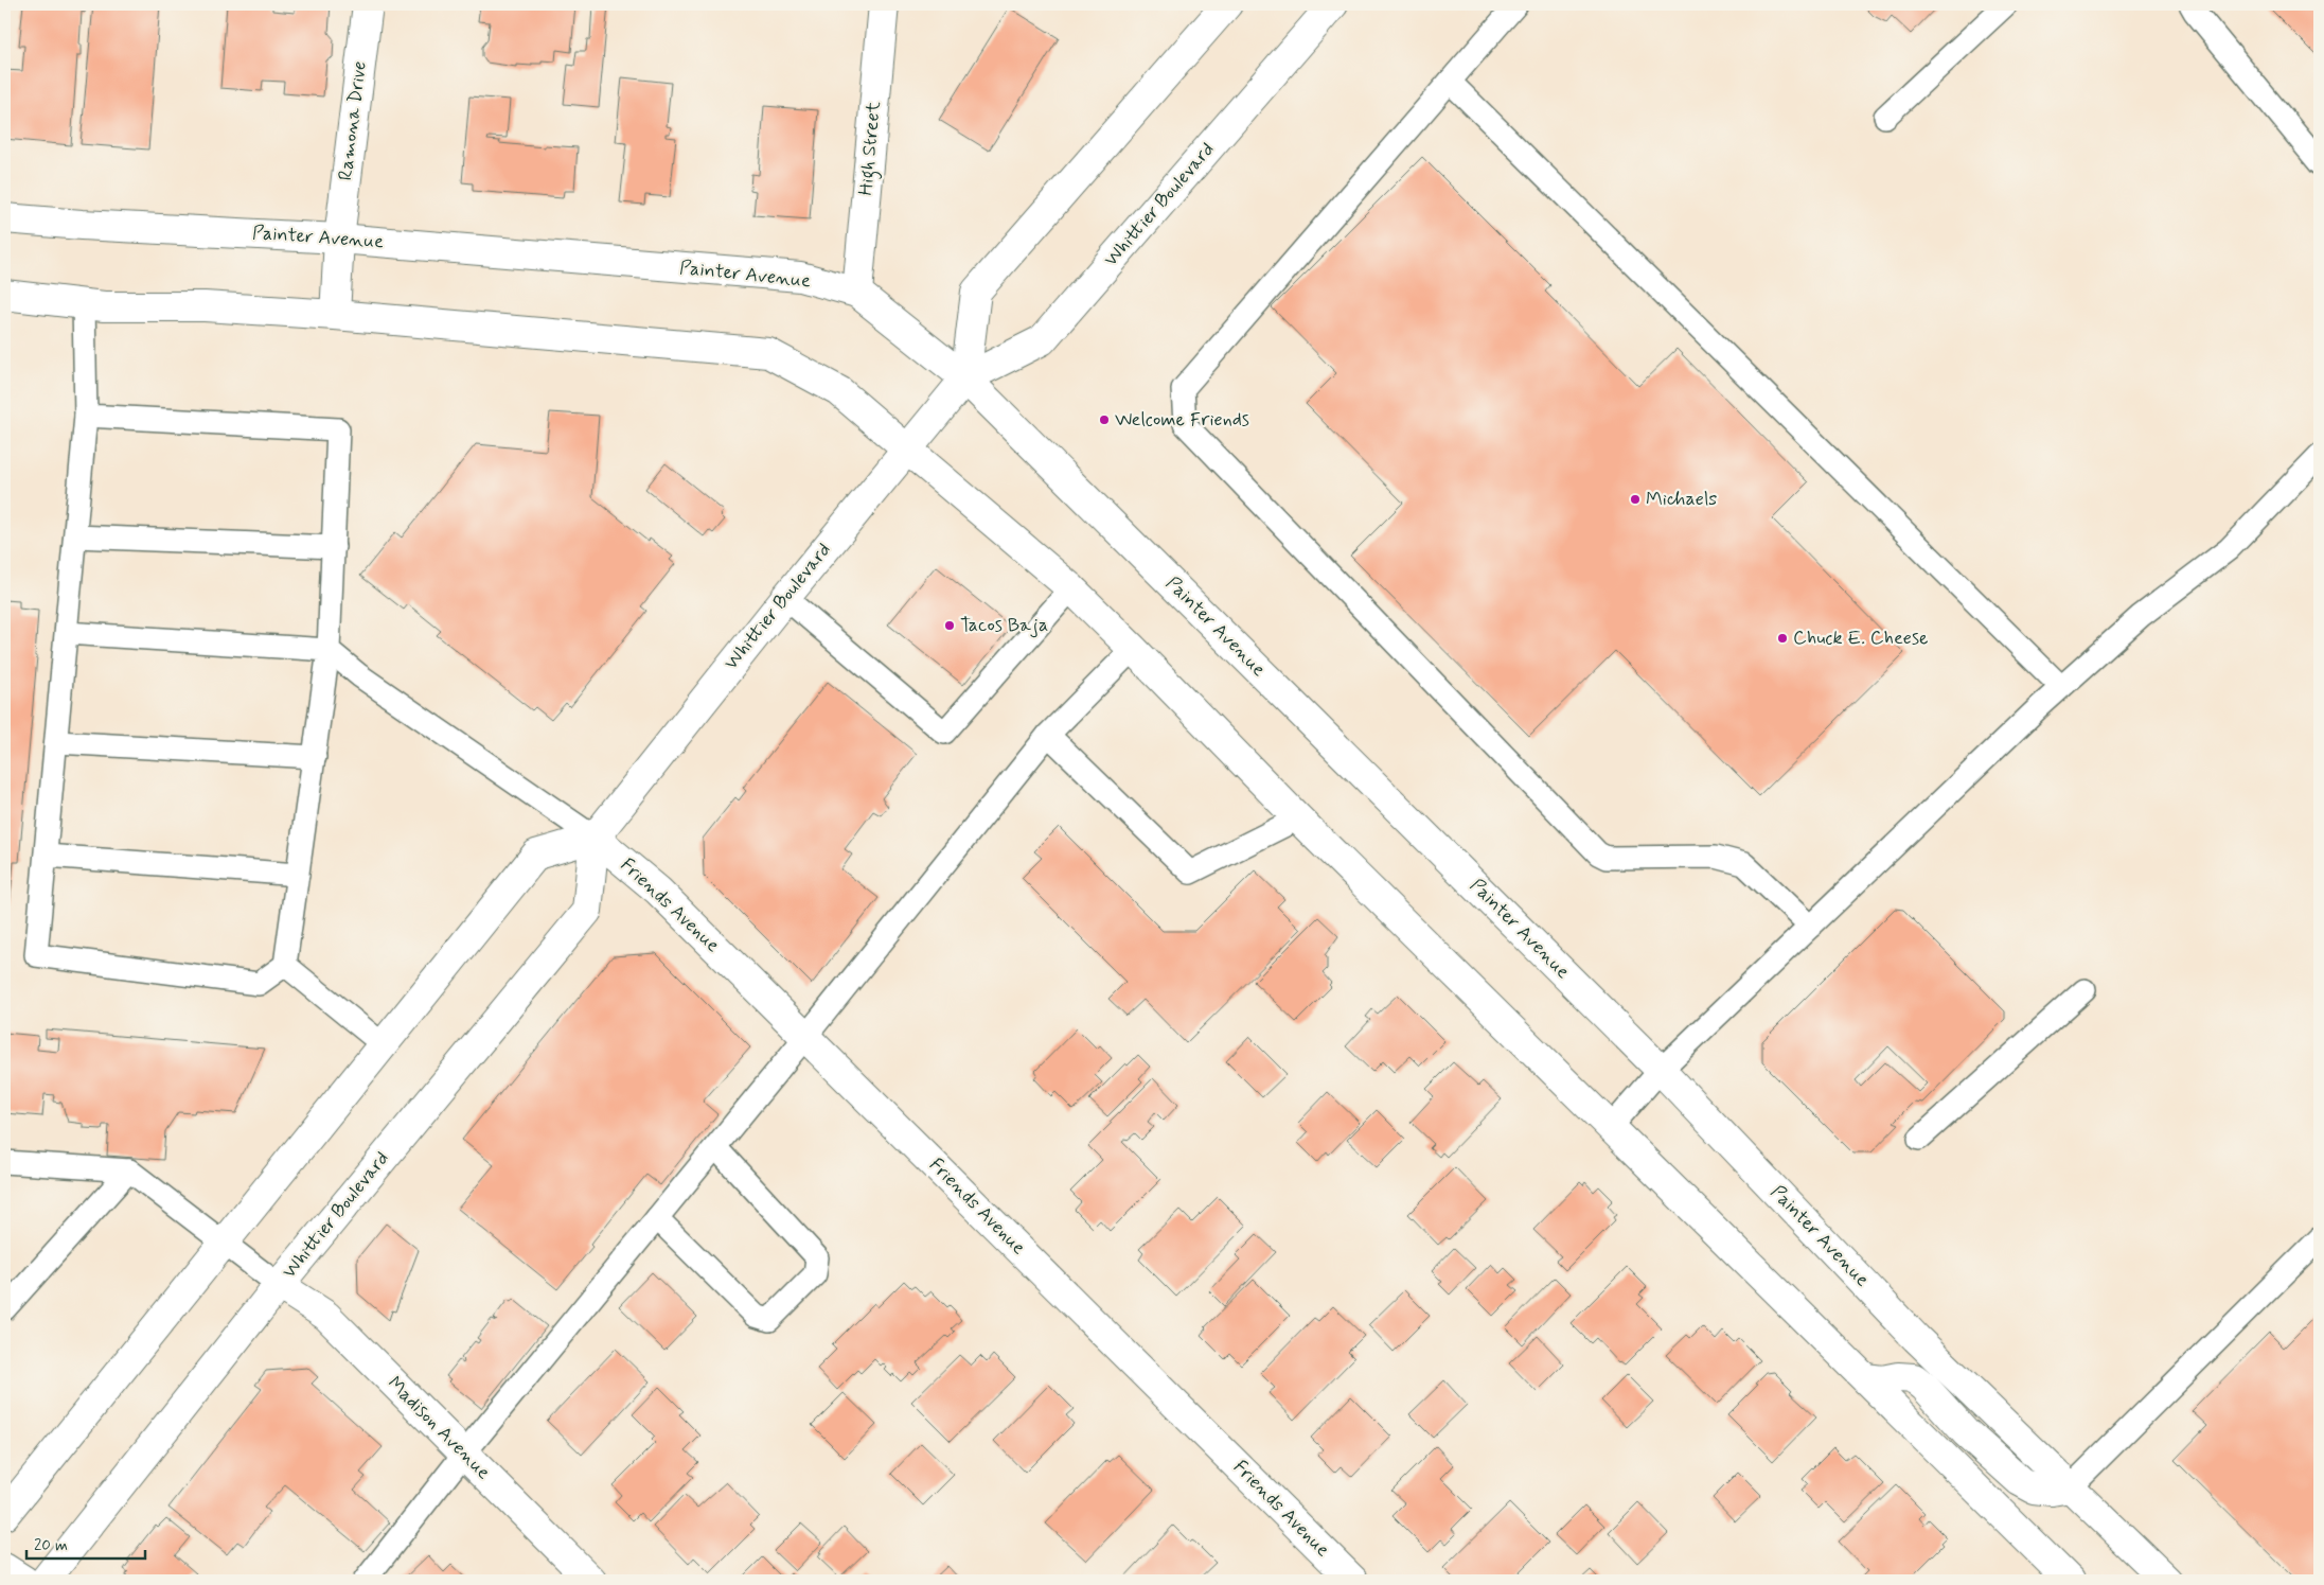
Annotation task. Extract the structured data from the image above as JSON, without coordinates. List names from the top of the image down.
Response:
{
  "streets": {
    "main road": [
      "Ramona Drive",
      "High Street",
      "Whittier Boulevard",
      "Painter Avenue",
      "Friends Avenue",
      "Madison Avenue"
    ]
  },
  "crossings": [
    ["Ramona Drive", "Painter Avenue"],
    ["High Street", "Painter Avenue"],
    ["Whittier Boulevard", "Painter Avenue"],
    ["Whittier Boulevard", "Friends Avenue"],
    ["Whittier Boulevard", "Madison Avenue"]
  ],
  "places": [
    "Welcome Friends",
    "Michaels",
    "Tacos Baja",
    "Chuck E. Cheese"
  ],
  "scale_bar": "20 m"
}
